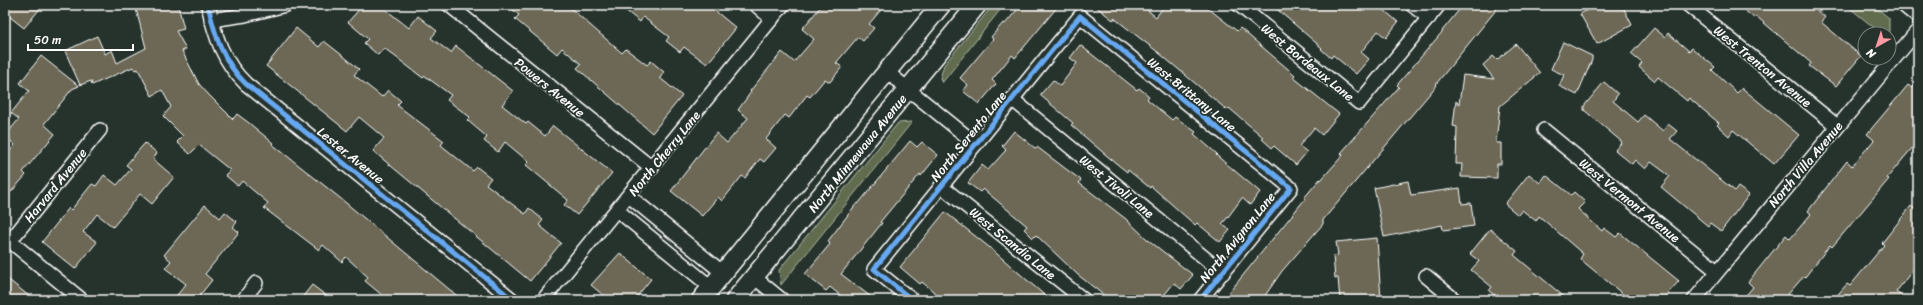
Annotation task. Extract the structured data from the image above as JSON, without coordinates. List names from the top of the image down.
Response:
{
  "streets": {
    "main road": ["North Minnewawa Avenue"],
    "street": [
      "West Bordeaux Lane",
      "West Trenton Avenue",
      "Powers Avenue",
      "West Brittany Lane",
      "North Serento Lane",
      "North Cherry Lane",
      "Lester Avenue",
      "North Villa Avenue",
      "Harvard Avenue",
      "West Tivoli Lane",
      "West Vermont Avenue",
      "North Avignon Lane",
      "West Scandia Lane"
    ]
  },
  "crossings": [
    ["West Trenton Avenue", "North Villa Avenue"],
    ["Powers Avenue", "North Cherry Lane"],
    ["West Brittany Lane", "North Serento Lane"],
    ["West Brittany Lane", "North Avignon Lane"],
    ["North Serento Lane", "West Tivoli Lane"],
    ["North Serento Lane", "West Scandia Lane"],
    ["North Villa Avenue", "West Vermont Avenue"],
    ["West Tivoli Lane", "North Avignon Lane"]
  ],
  "scale_bar": "50 m",
  "north": "bottom left"
}
